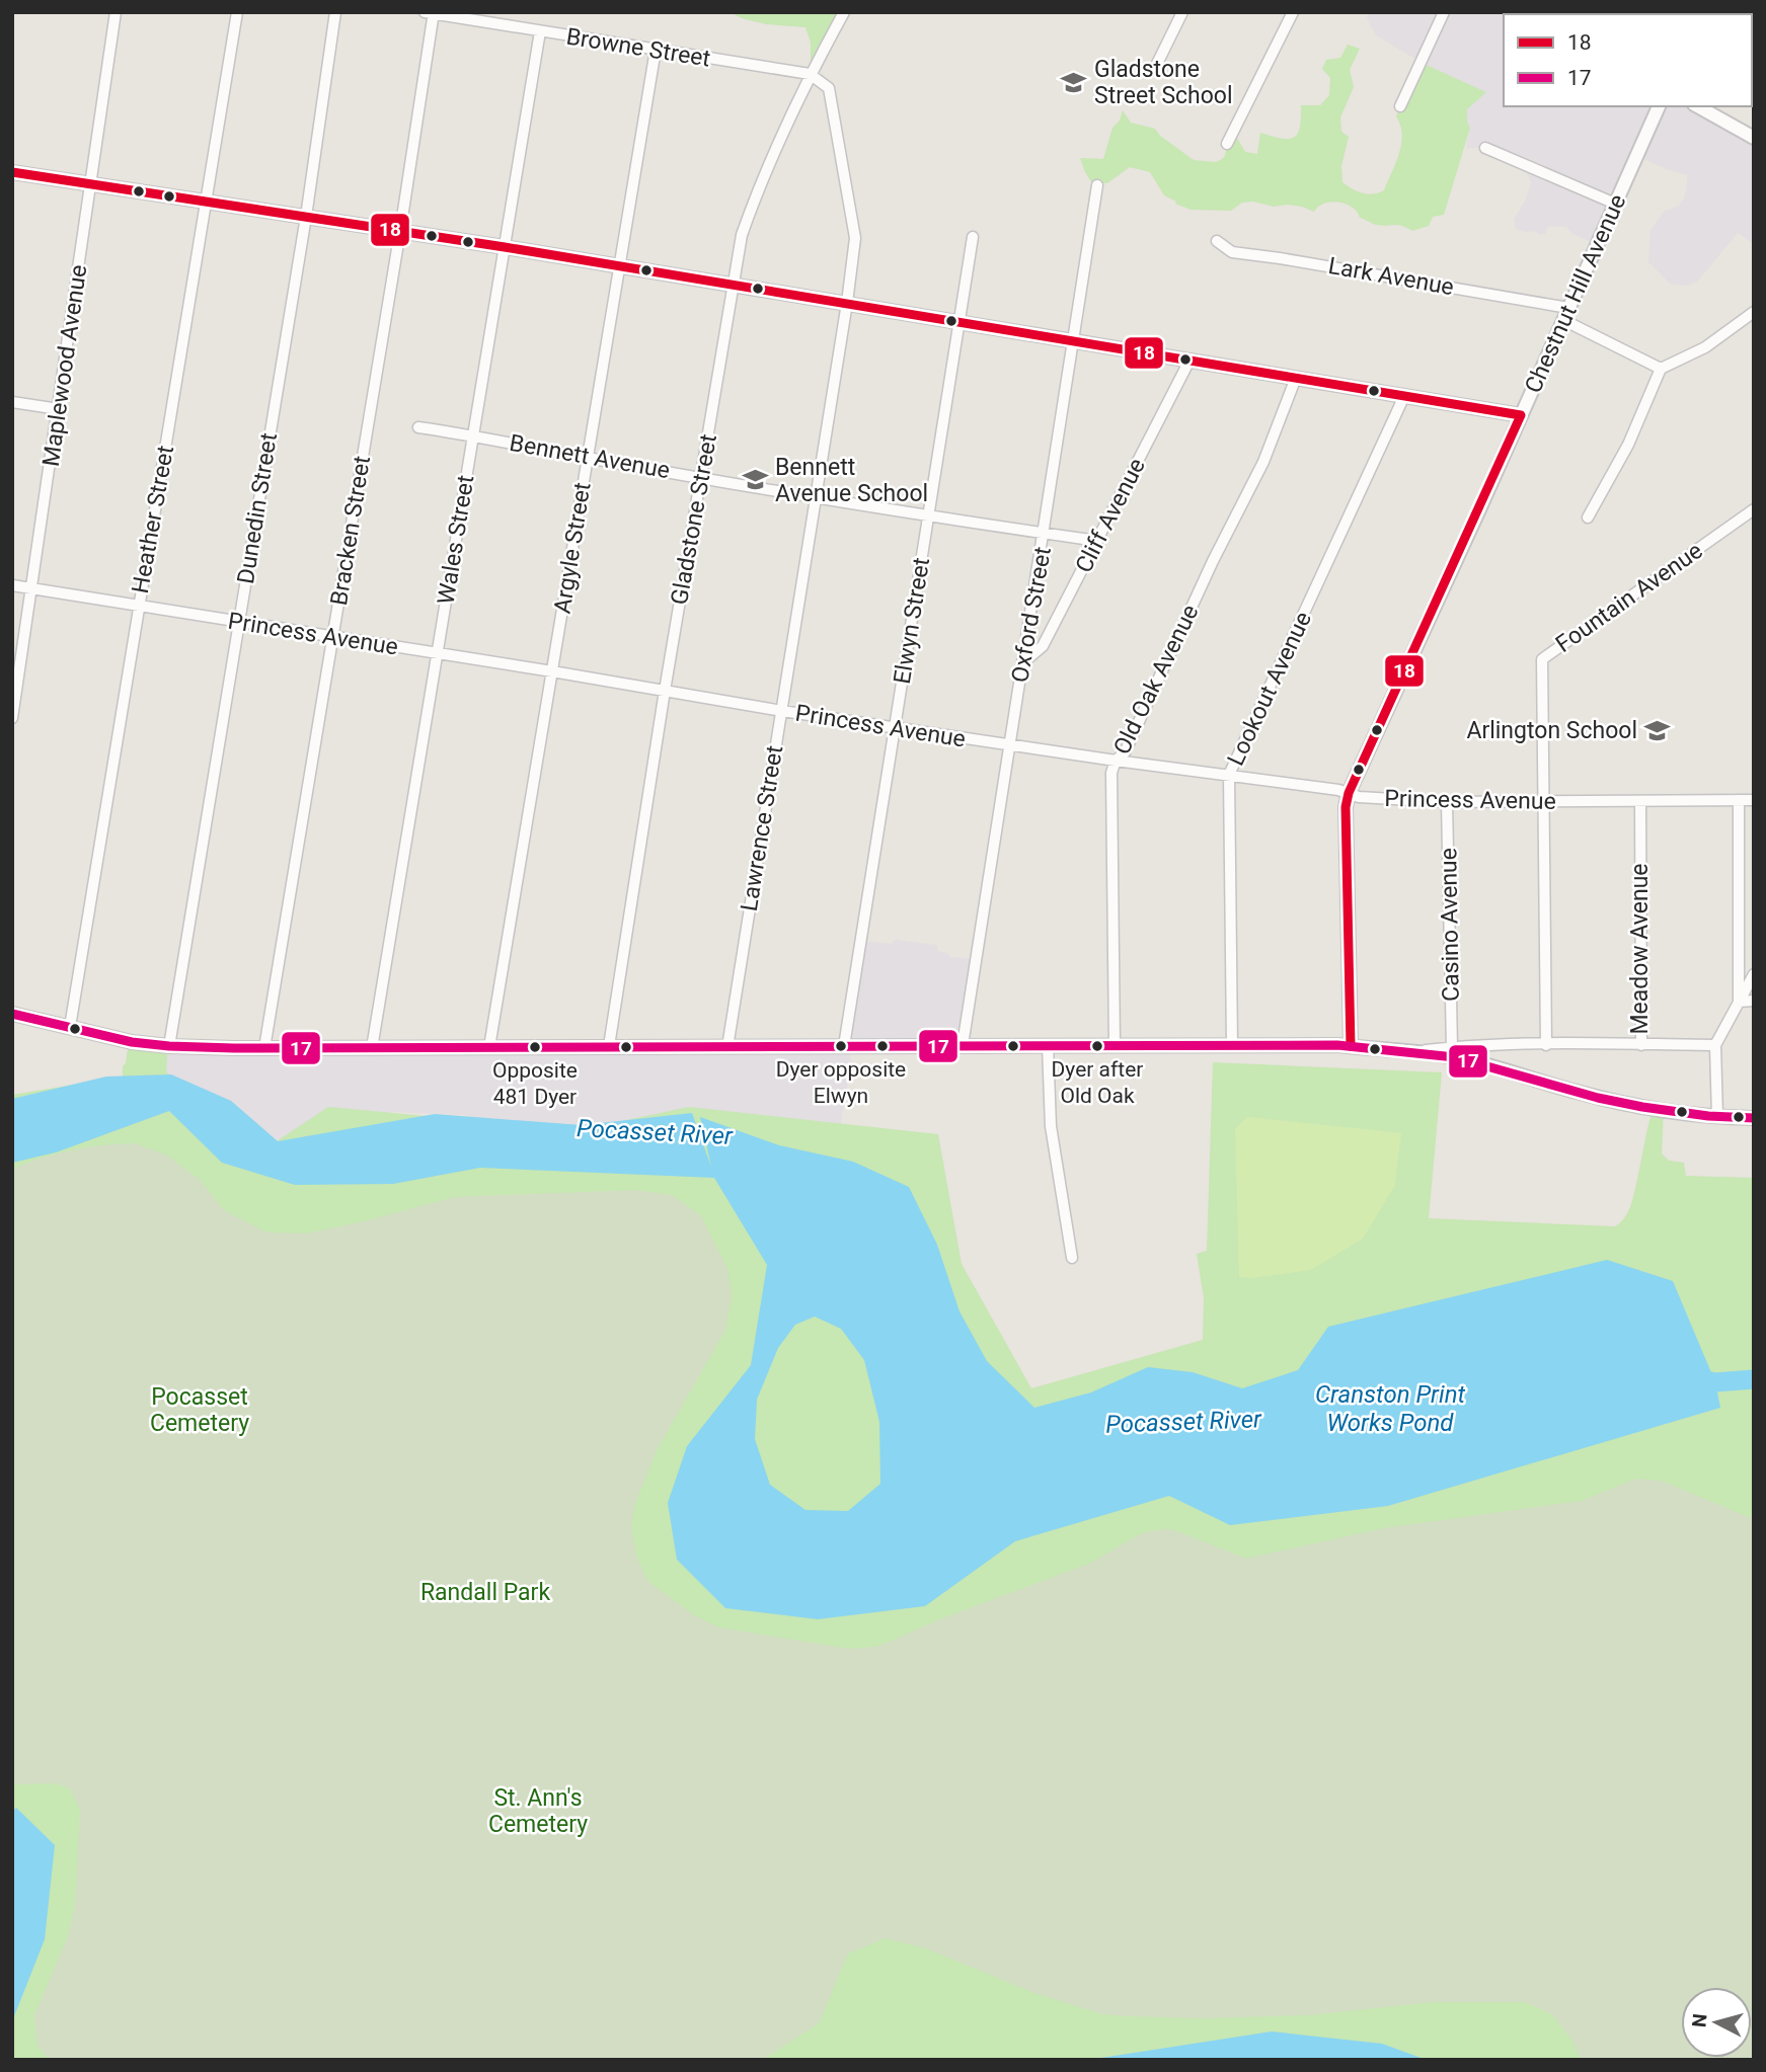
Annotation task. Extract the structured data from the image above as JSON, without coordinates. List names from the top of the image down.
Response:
{
  "streets": {
    "street": [
      "Browne Street",
      "Lark Avenue",
      "Chestnut Hill Avenue",
      "Maplewood Avenue",
      "Bennett Avenue",
      "Dunedin Street",
      "Cliff Avenue",
      "Heather Street",
      "Gladstone Street",
      "Bracken Street",
      "Wales Street",
      "Argyle Street",
      "Fountain Avenue",
      "Oxford Street",
      "Elwyn Street",
      "Princess Avenue",
      "Old Oak Avenue",
      "Lookout Avenue",
      "Lawrence Street",
      "Casino Avenue",
      "Meadow Avenue"
    ]
  },
  "crossings": [
    ["Browne Street", "Gladstone Street"],
    ["Browne Street", "Bracken Street"],
    ["Browne Street", "Wales Street"],
    ["Browne Street", "Argyle Street"],
    ["Browne Street", "Lawrence Street"],
    ["Lark Avenue", "Chestnut Hill Avenue"],
    ["Chestnut Hill Avenue", "Princess Avenue"],
    ["Maplewood Avenue", "Princess Avenue"],
    ["Bennett Avenue", "Cliff Avenue"],
    ["Bennett Avenue", "Gladstone Street"],
    ["Bennett Avenue", "Wales Street"],
    ["Bennett Avenue", "Argyle Street"],
    ["Bennett Avenue", "Oxford Street"],
    ["Bennett Avenue", "Elwyn Street"],
    ["Bennett Avenue", "Lawrence Street"],
    ["Dunedin Street", "Princess Avenue"],
    ["Cliff Avenue", "Oxford Street"],
    ["Heather Street", "Princess Avenue"],
    ["Gladstone Street", "Princess Avenue"],
    ["Gladstone Street", "Lawrence Street"],
    ["Bracken Street", "Princess Avenue"],
    ["Wales Street", "Princess Avenue"],
    ["Argyle Street", "Princess Avenue"],
    ["Fountain Avenue", "Princess Avenue"],
    ["Fountain Avenue", "Meadow Avenue"],
    ["Oxford Street", "Princess Avenue"],
    ["Elwyn Street", "Princess Avenue"],
    ["Princess Avenue", "Old Oak Avenue"],
    ["Princess Avenue", "Lookout Avenue"],
    ["Princess Avenue", "Lawrence Street"],
    ["Princess Avenue", "Casino Avenue"],
    ["Princess Avenue", "Meadow Avenue"],
    ["Casino Avenue", "Meadow Avenue"]
  ],
  "water": ["Pocasset River", "Cranston Print Works Pond"],
  "parks": ["Pocasset Cemetery", "Randall Park", "St. Ann's Cemetery"],
  "places": {
    "school or university": ["Gladstone Street School", "Bennett Avenue School", "Arlington School"],
    "other": ["Dyer opposite Elwyn", "Dyer after Old Oak", "Opposite 481 Dyer"]
  },
  "lines": ["transit line 18", "transit line 17"],
  "legend": ["18", "17"],
  "north": "left"
}
